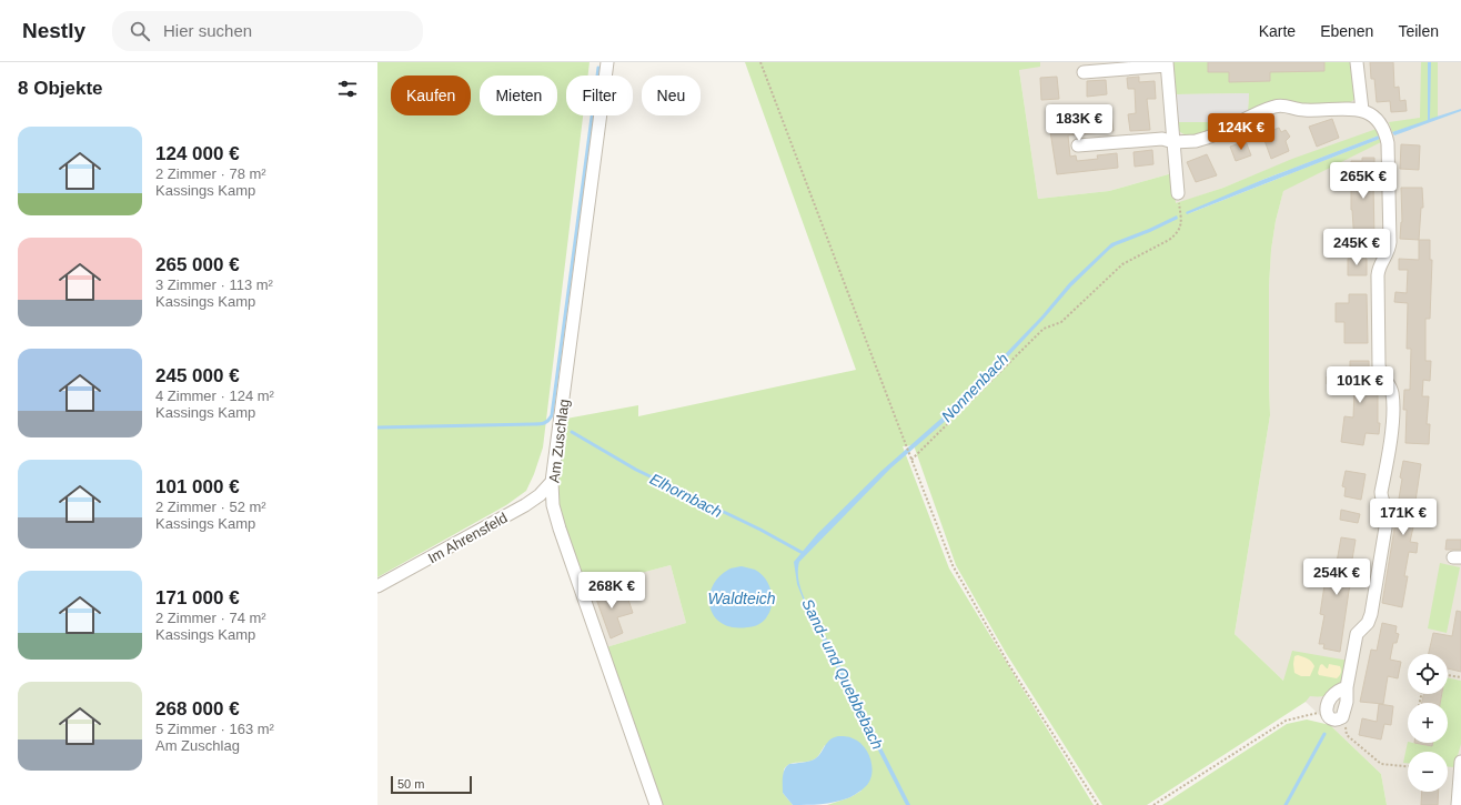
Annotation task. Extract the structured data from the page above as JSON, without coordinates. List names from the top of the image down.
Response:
{
  "streets": {
    "street": ["Am Zuschlag", "Im Ahrensfeld"]
  },
  "crossings": [
    ["Am Zuschlag", "Im Ahrensfeld"]
  ],
  "water": [
    "Nonnenbach",
    "Elhornbach",
    "Waldteich",
    "Sand- und Quebbebach"
  ],
  "scale_bar": "50 m",
  "page": {
    "header": "Nestly",
    "search": "Hier suchen",
    "nav": ["Karte", "Ebenen", "Teilen"],
    "heading": "8 Objekte",
    "chip": [
      "Kaufen",
      "Mieten",
      "Filter",
      "Neu"
    ],
    "price": [
      "183K €",
      "124K €",
      "265K €",
      "245K €",
      "101K €",
      "171K €",
      "254K €",
      "268K €"
    ],
    "list": [
      {
        "name": "124 000 €",
        "note": "2 Zimmer · 78 m² · Kassings Kamp"
      },
      {
        "name": "265 000 €",
        "note": "3 Zimmer · 113 m² · Kassings Kamp"
      },
      {
        "name": "245 000 €",
        "note": "4 Zimmer · 124 m² · Kassings Kamp"
      },
      {
        "name": "101 000 €",
        "note": "2 Zimmer · 52 m² · Kassings Kamp"
      },
      {
        "name": "171 000 €",
        "note": "2 Zimmer · 74 m² · Kassings Kamp"
      },
      {
        "name": "268 000 €",
        "note": "5 Zimmer · 163 m² · Am Zuschlag"
      }
    ],
    "map_buttons": ["+", "−"],
    "scale": "50 m"
  }
}
